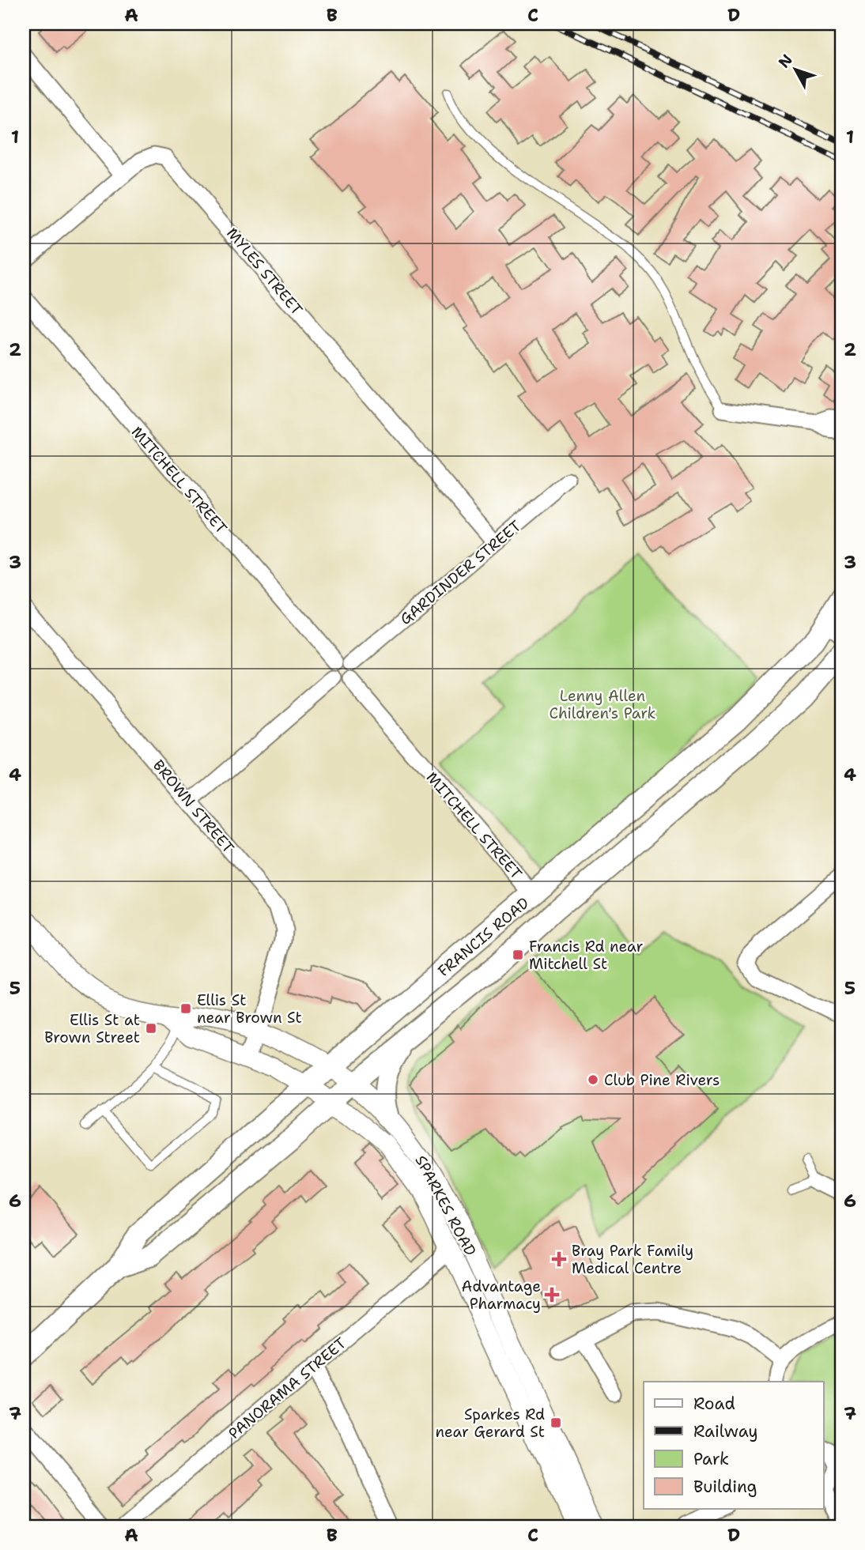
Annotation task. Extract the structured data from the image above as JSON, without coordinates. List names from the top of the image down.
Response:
{
  "streets": {
    "main road": ["FRANCIS ROAD"],
    "street": [
      "MYLES STREET",
      "MITCHELL STREET",
      "GARDINDER STREET",
      "BROWN STREET",
      "SPARKES ROAD",
      "PANORAMA STREET"
    ]
  },
  "crossings": [
    ["MYLES STREET", "GARDINDER STREET"],
    ["MITCHELL STREET", "GARDINDER STREET"],
    ["MITCHELL STREET", "FRANCIS ROAD"],
    ["BROWN STREET", "SPARKES ROAD"],
    ["FRANCIS ROAD", "SPARKES ROAD"],
    ["SPARKES ROAD", "PANORAMA STREET"]
  ],
  "parks": ["Lenny Allen Children's Park"],
  "places": {
    "transit": [
      "Francis Rd near Mitchell St",
      "Ellis St near Brown St",
      "Ellis St at Brown Street",
      "Sparkes Rd near Gerard St"
    ],
    "other": ["Club Pine Rivers"],
    "health": ["Bray Park Family Medical Centre", "Advantage Pharmacy"]
  },
  "legend": [
    "Road",
    "Railway",
    "Park",
    "Building"
  ],
  "north": "top left",
  "grid": {
    "columns": [
      "A",
      "B",
      "C",
      "D"
    ],
    "rows": [
      "1",
      "2",
      "3",
      "4",
      "5",
      "6",
      "7"
    ]
  }
}
